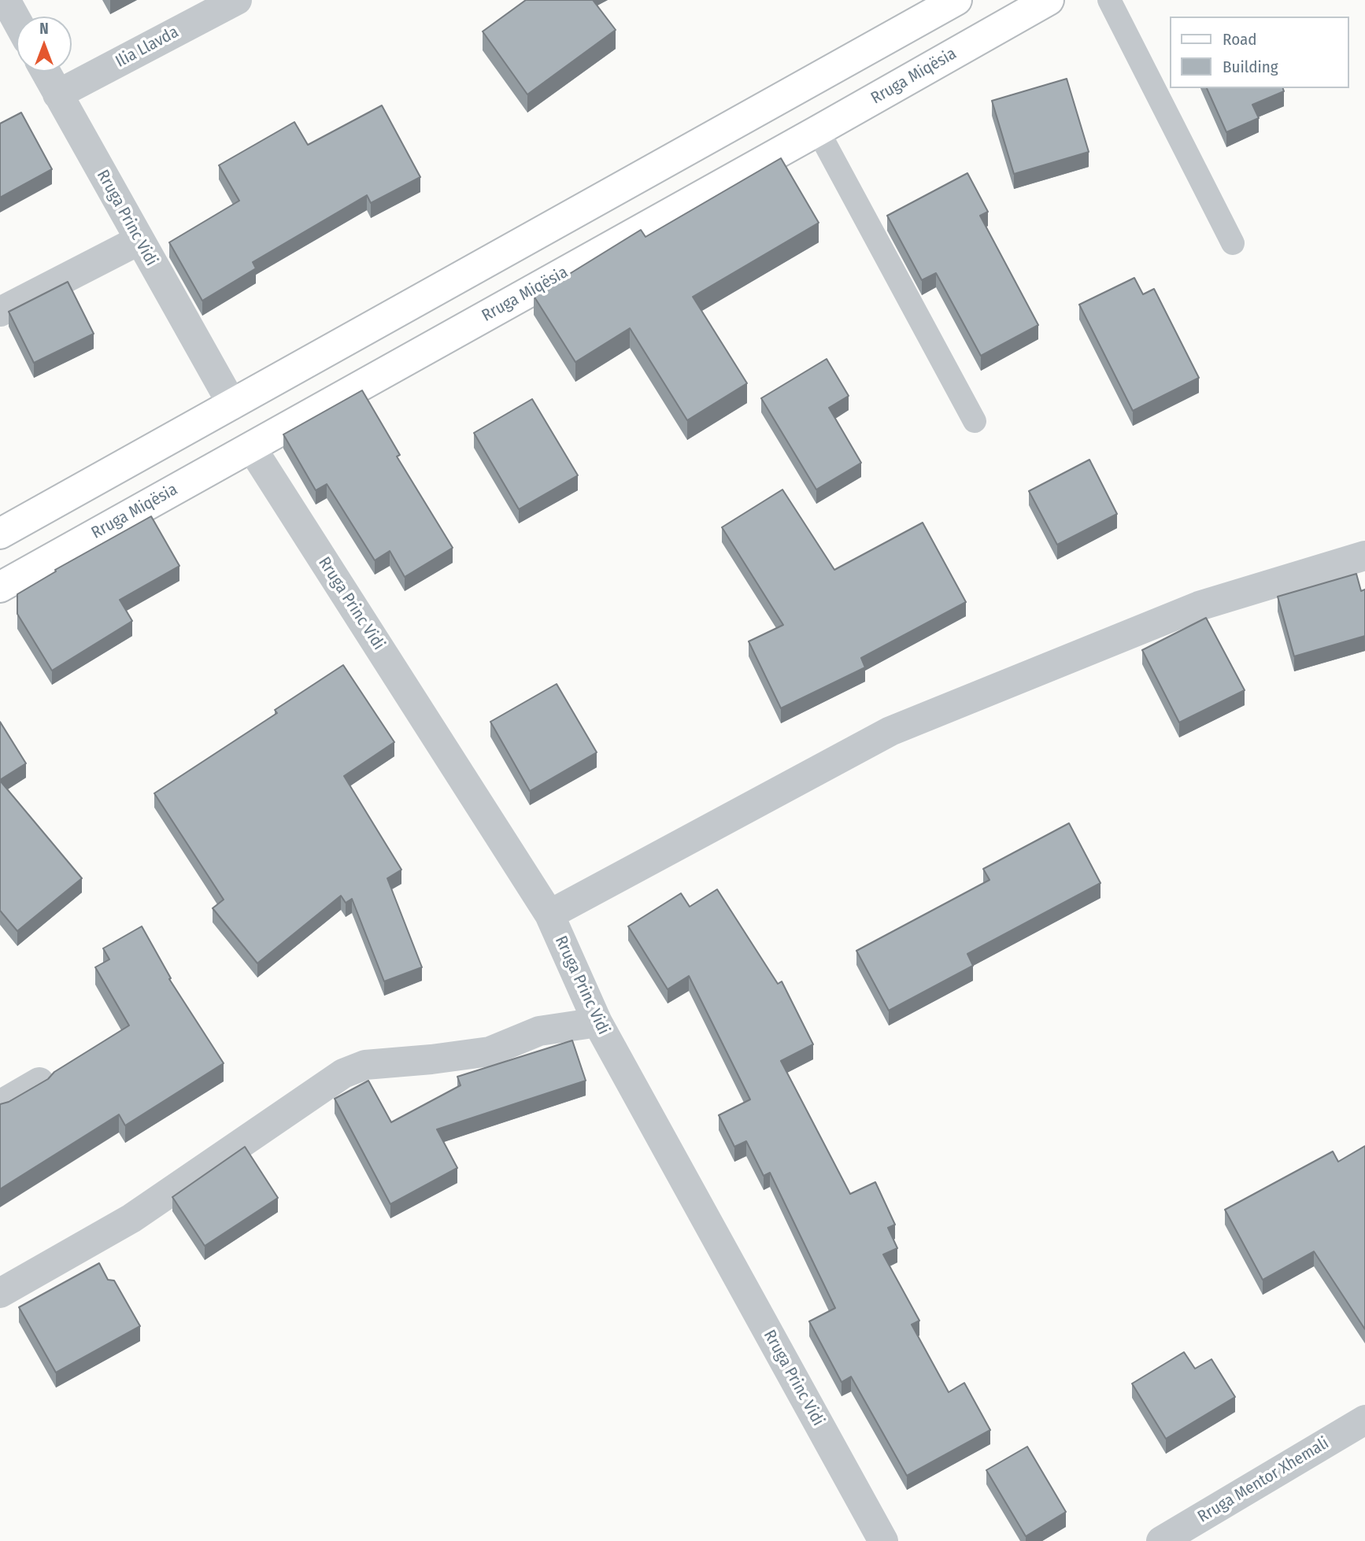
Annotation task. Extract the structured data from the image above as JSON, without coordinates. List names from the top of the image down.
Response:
{
  "streets": {
    "main road": ["Rruga Miqësia"],
    "street": ["Ilia Llavda", "Rruga Princ Vidi", "Rruga Mentor Xhemali"]
  },
  "crossings": [
    ["Ilia Llavda", "Rruga Princ Vidi"],
    ["Rruga Miqësia", "Rruga Princ Vidi"]
  ],
  "legend": ["Road", "Building"],
  "north": "top"
}
